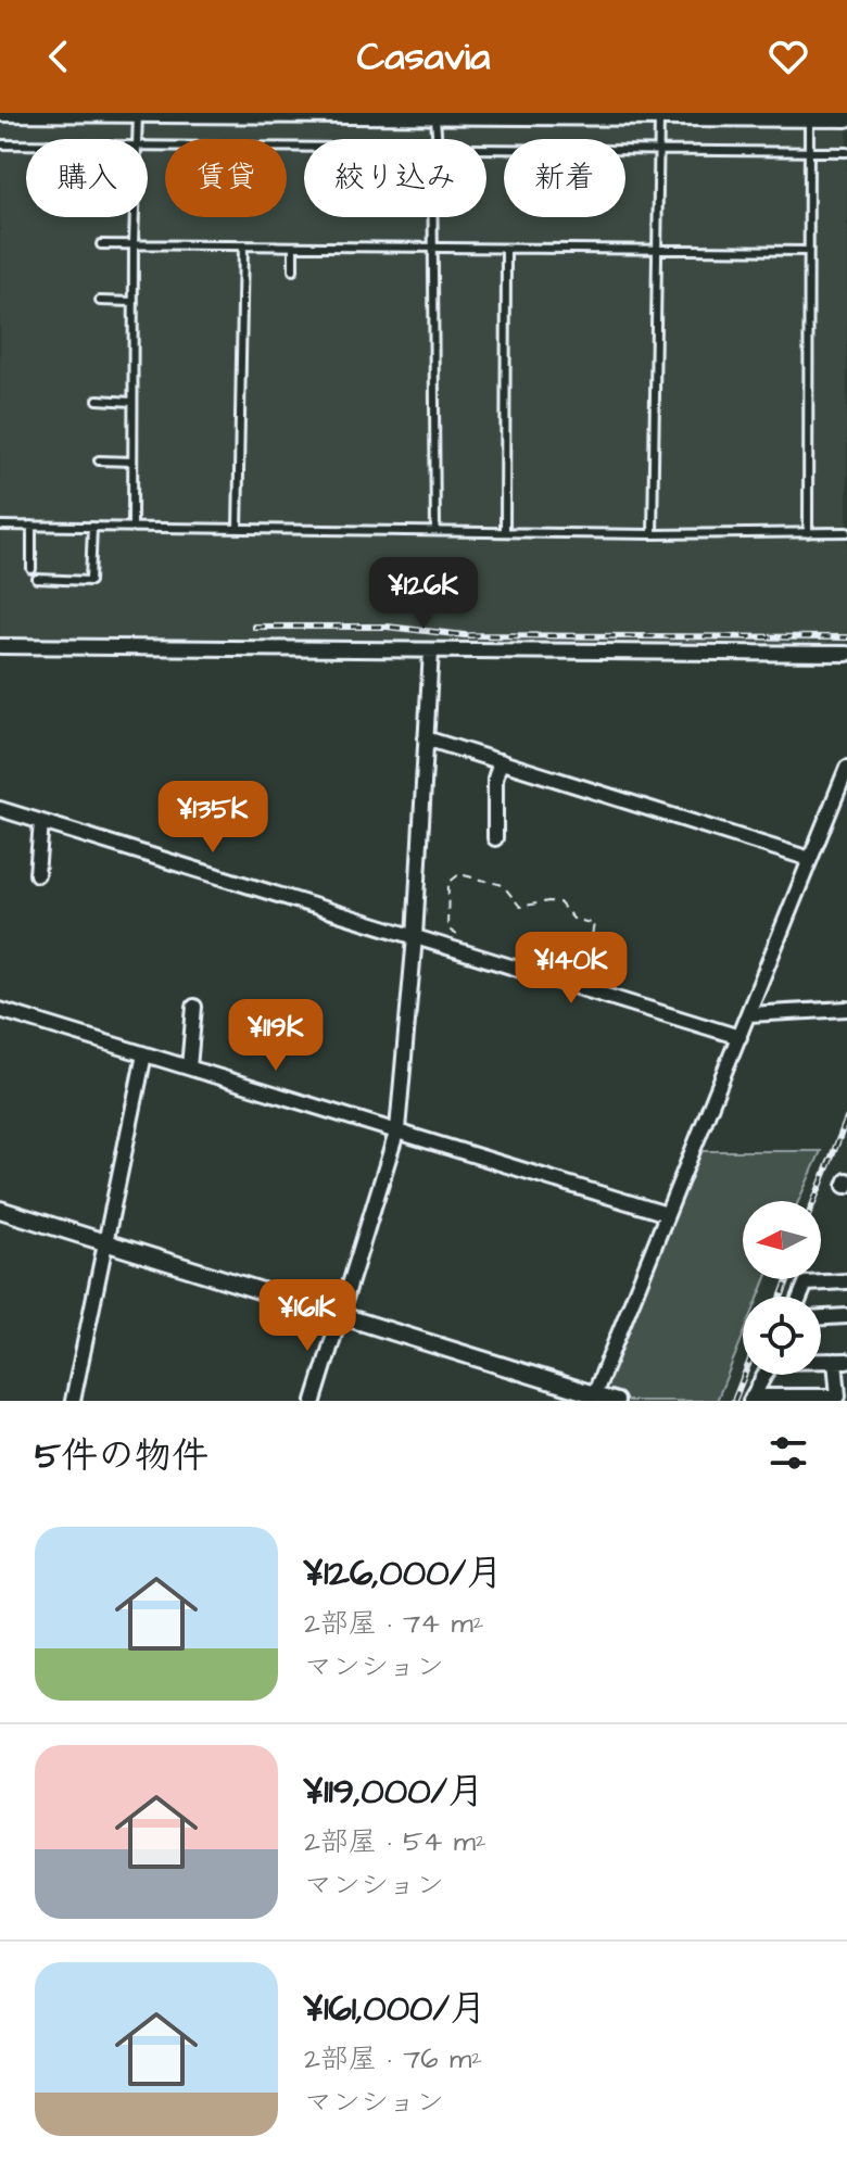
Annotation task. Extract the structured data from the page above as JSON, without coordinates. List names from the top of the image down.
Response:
{
  "north": "left",
  "page": {
    "header": "Casavia",
    "chip": [
      "購入",
      "賃貸",
      "絞り込み",
      "新着"
    ],
    "price": [
      "¥126K",
      "¥135K",
      "¥140K",
      "¥119K",
      "¥161K"
    ],
    "heading": "5件の物件",
    "list": [
      {
        "name": "¥126,000/月",
        "note": "2部屋 · 74 m² · マンション"
      },
      {
        "name": "¥119,000/月",
        "note": "2部屋 · 54 m² · マンション"
      },
      {
        "name": "¥161,000/月",
        "note": "2部屋 · 76 m² · マンション"
      }
    ]
  }
}
